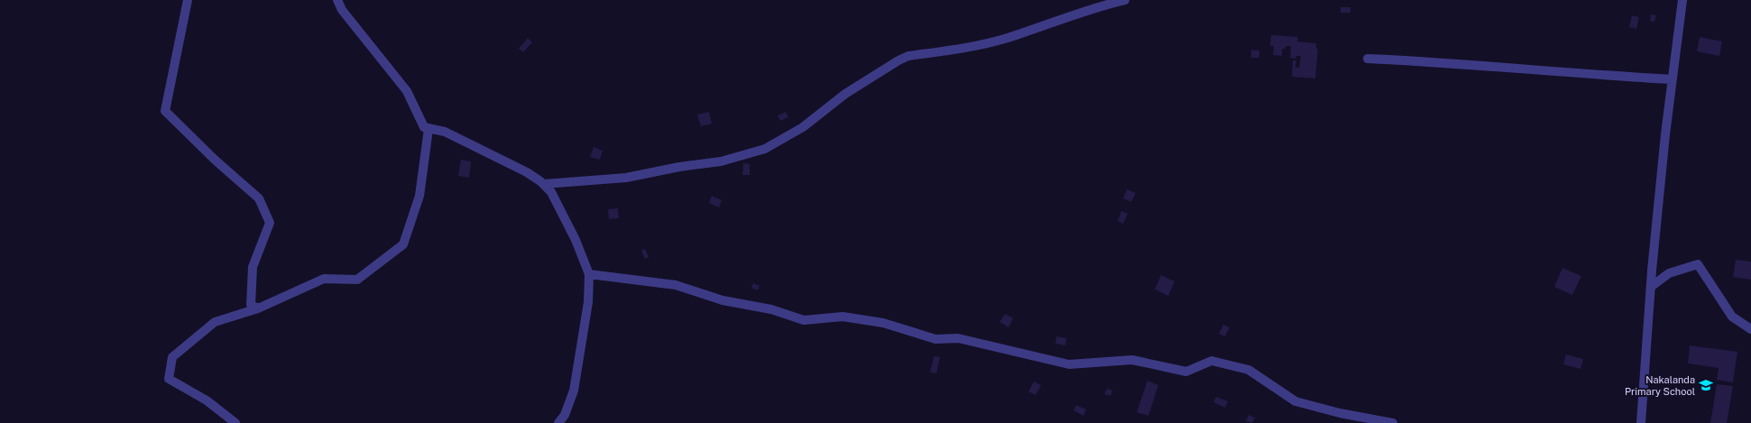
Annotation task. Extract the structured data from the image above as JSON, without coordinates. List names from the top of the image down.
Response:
{
  "places": {
    "school or university": ["Nakalanda Primary School"]
  }
}
